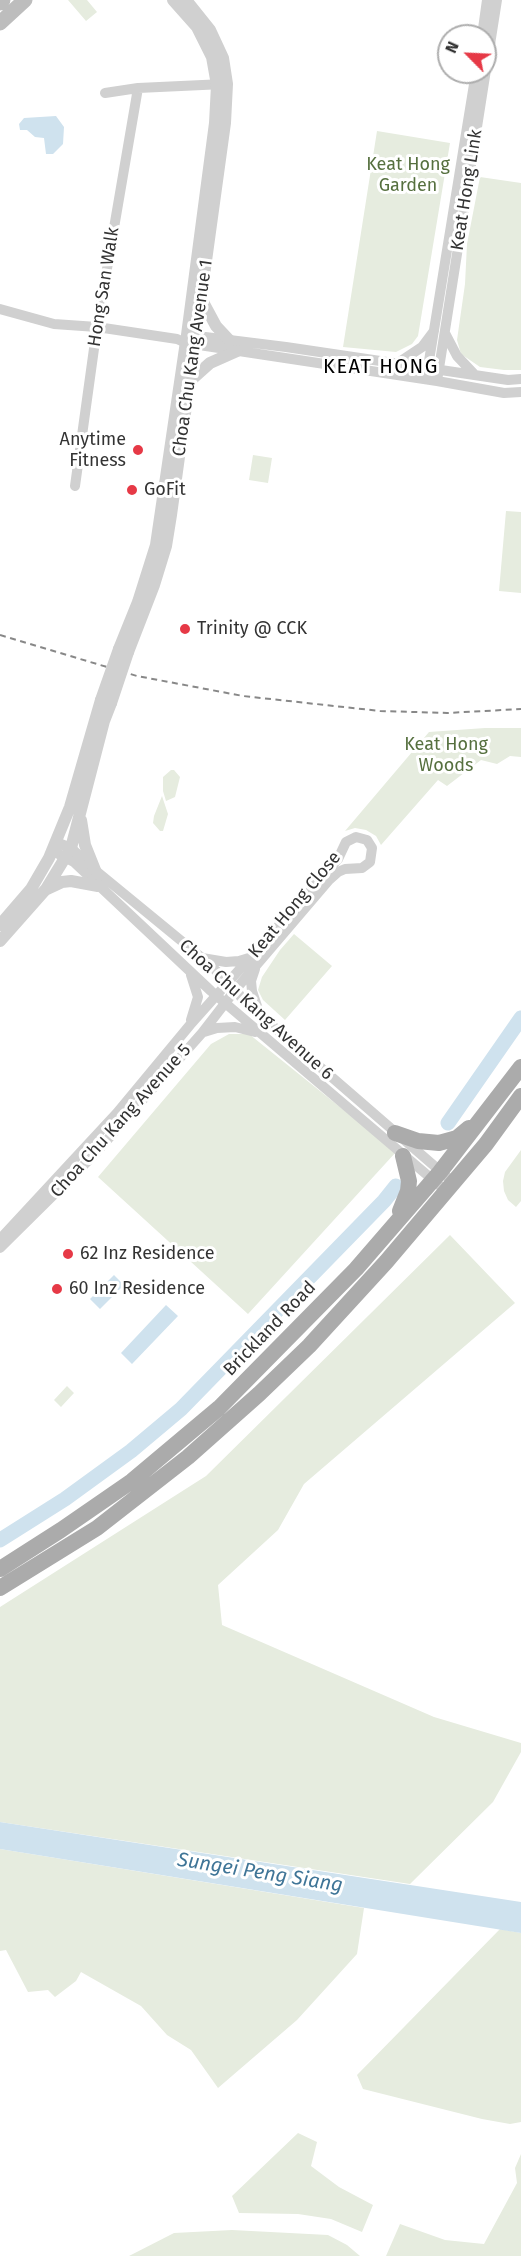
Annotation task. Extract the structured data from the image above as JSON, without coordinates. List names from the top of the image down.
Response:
{
  "streets": {
    "main road": ["Brickland Road"],
    "street": [
      "Keat Hong Link",
      "Hong San Walk",
      "Choa Chu Kang Avenue 1",
      "Keat Hong Close",
      "Choa Chu Kang Avenue 6",
      "Choa Chu Kang Avenue 5"
    ]
  },
  "crossings": [
    ["Choa Chu Kang Avenue 1", "Choa Chu Kang Avenue 6"],
    ["Keat Hong Close", "Choa Chu Kang Avenue 6"],
    ["Keat Hong Close", "Choa Chu Kang Avenue 5"],
    ["Choa Chu Kang Avenue 6", "Choa Chu Kang Avenue 5"],
    ["Choa Chu Kang Avenue 6", "Brickland Road"]
  ],
  "districts": ["KEAT HONG"],
  "water": ["Sungei Peng Siang"],
  "parks": ["Keat Hong Garden", "Keat Hong Woods"],
  "places": [
    "Anytime Fitness",
    "GoFit",
    "Trinity @ CCK",
    "62 Inz Residence",
    "60 Inz Residence"
  ],
  "north": "top left"
}
